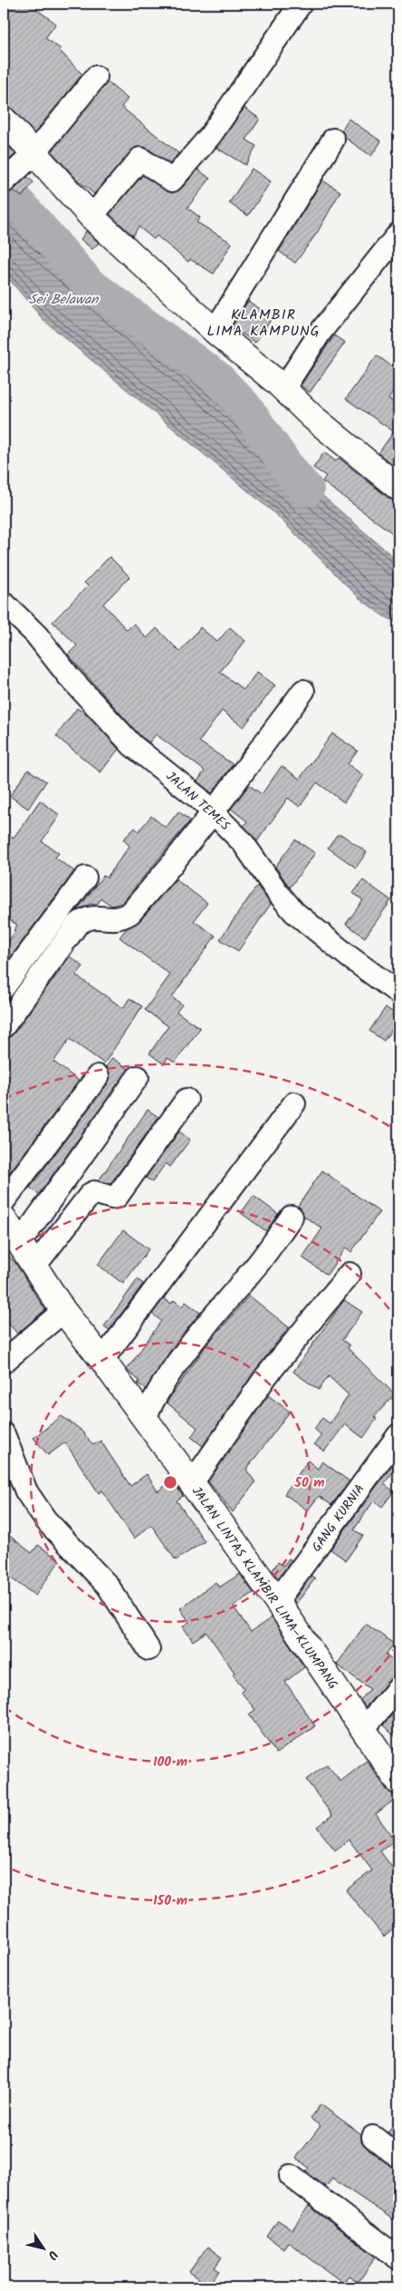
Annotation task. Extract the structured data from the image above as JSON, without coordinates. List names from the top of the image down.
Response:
{
  "streets": {
    "main road": ["JALAN LINTAS KLAMBIR LIMA–KLUMPANG"],
    "street": ["JALAN TEMES", "GANG KURNIA"]
  },
  "crossings": [
    ["GANG KURNIA", "JALAN LINTAS KLAMBIR LIMA–KLUMPANG"]
  ],
  "districts": ["KLAMBIR LIMA KAMPUNG"],
  "water": ["Sei Belawan"],
  "north": "bottom right",
  "rings": ["50 m", "100 m", "150 m"]
}
